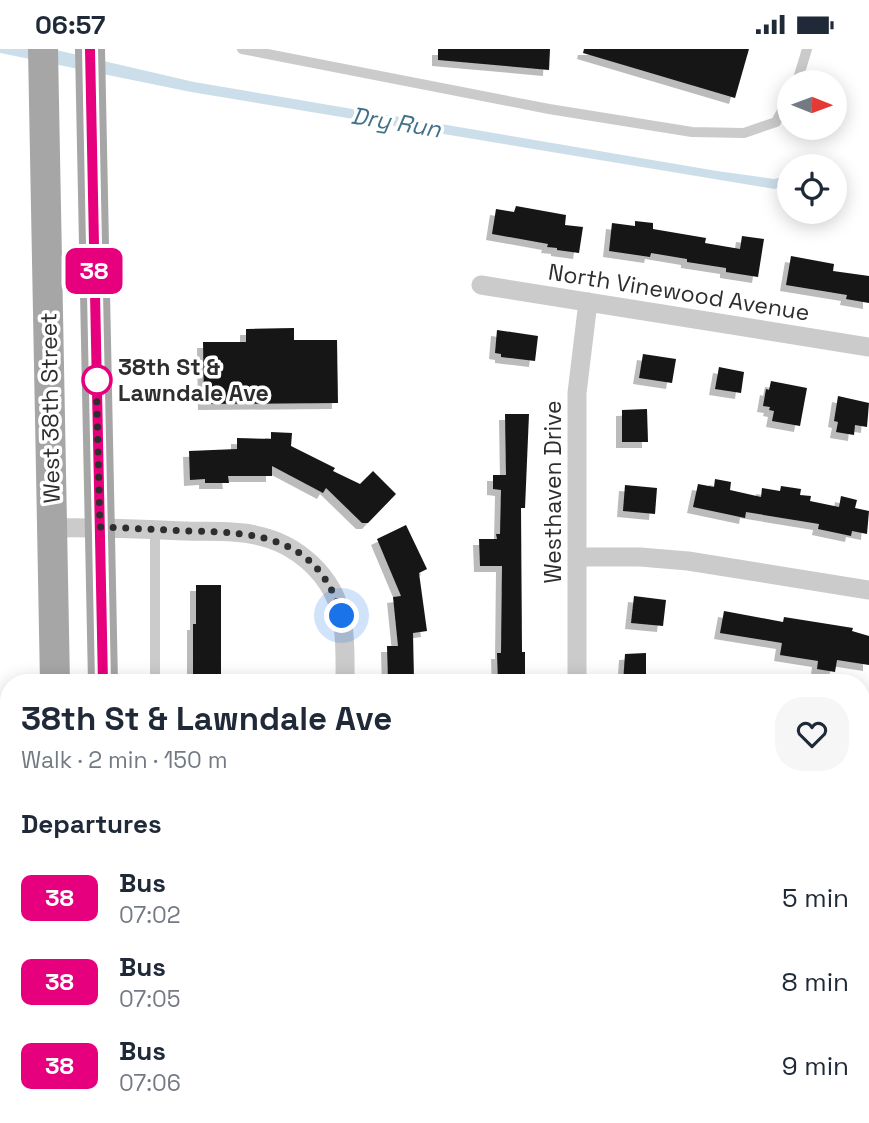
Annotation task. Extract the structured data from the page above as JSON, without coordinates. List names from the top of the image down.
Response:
{
  "streets": {
    "main road": ["West 38th Street"],
    "street": ["North Vinewood Avenue", "Westhaven Drive"]
  },
  "crossings": [
    ["North Vinewood Avenue", "Westhaven Drive"]
  ],
  "water": ["Dry Run"],
  "places": ["38th St & Lawndale Ave"],
  "lines": ["bus line 38"],
  "north": "right",
  "page": {
    "status": "06:57",
    "on_map": "38",
    "heading": [
      ["38th St & Lawndale Ave", "Walk · 2 min · 150 m"],
      "Departures"
    ],
    "list": [
      {
        "mark": "38",
        "name": "Bus",
        "note": "07:02",
        "value": "5 min"
      },
      {
        "mark": "38",
        "name": "Bus",
        "note": "07:05",
        "value": "8 min"
      },
      {
        "mark": "38",
        "name": "Bus",
        "note": "07:06",
        "value": "9 min"
      }
    ]
  }
}
